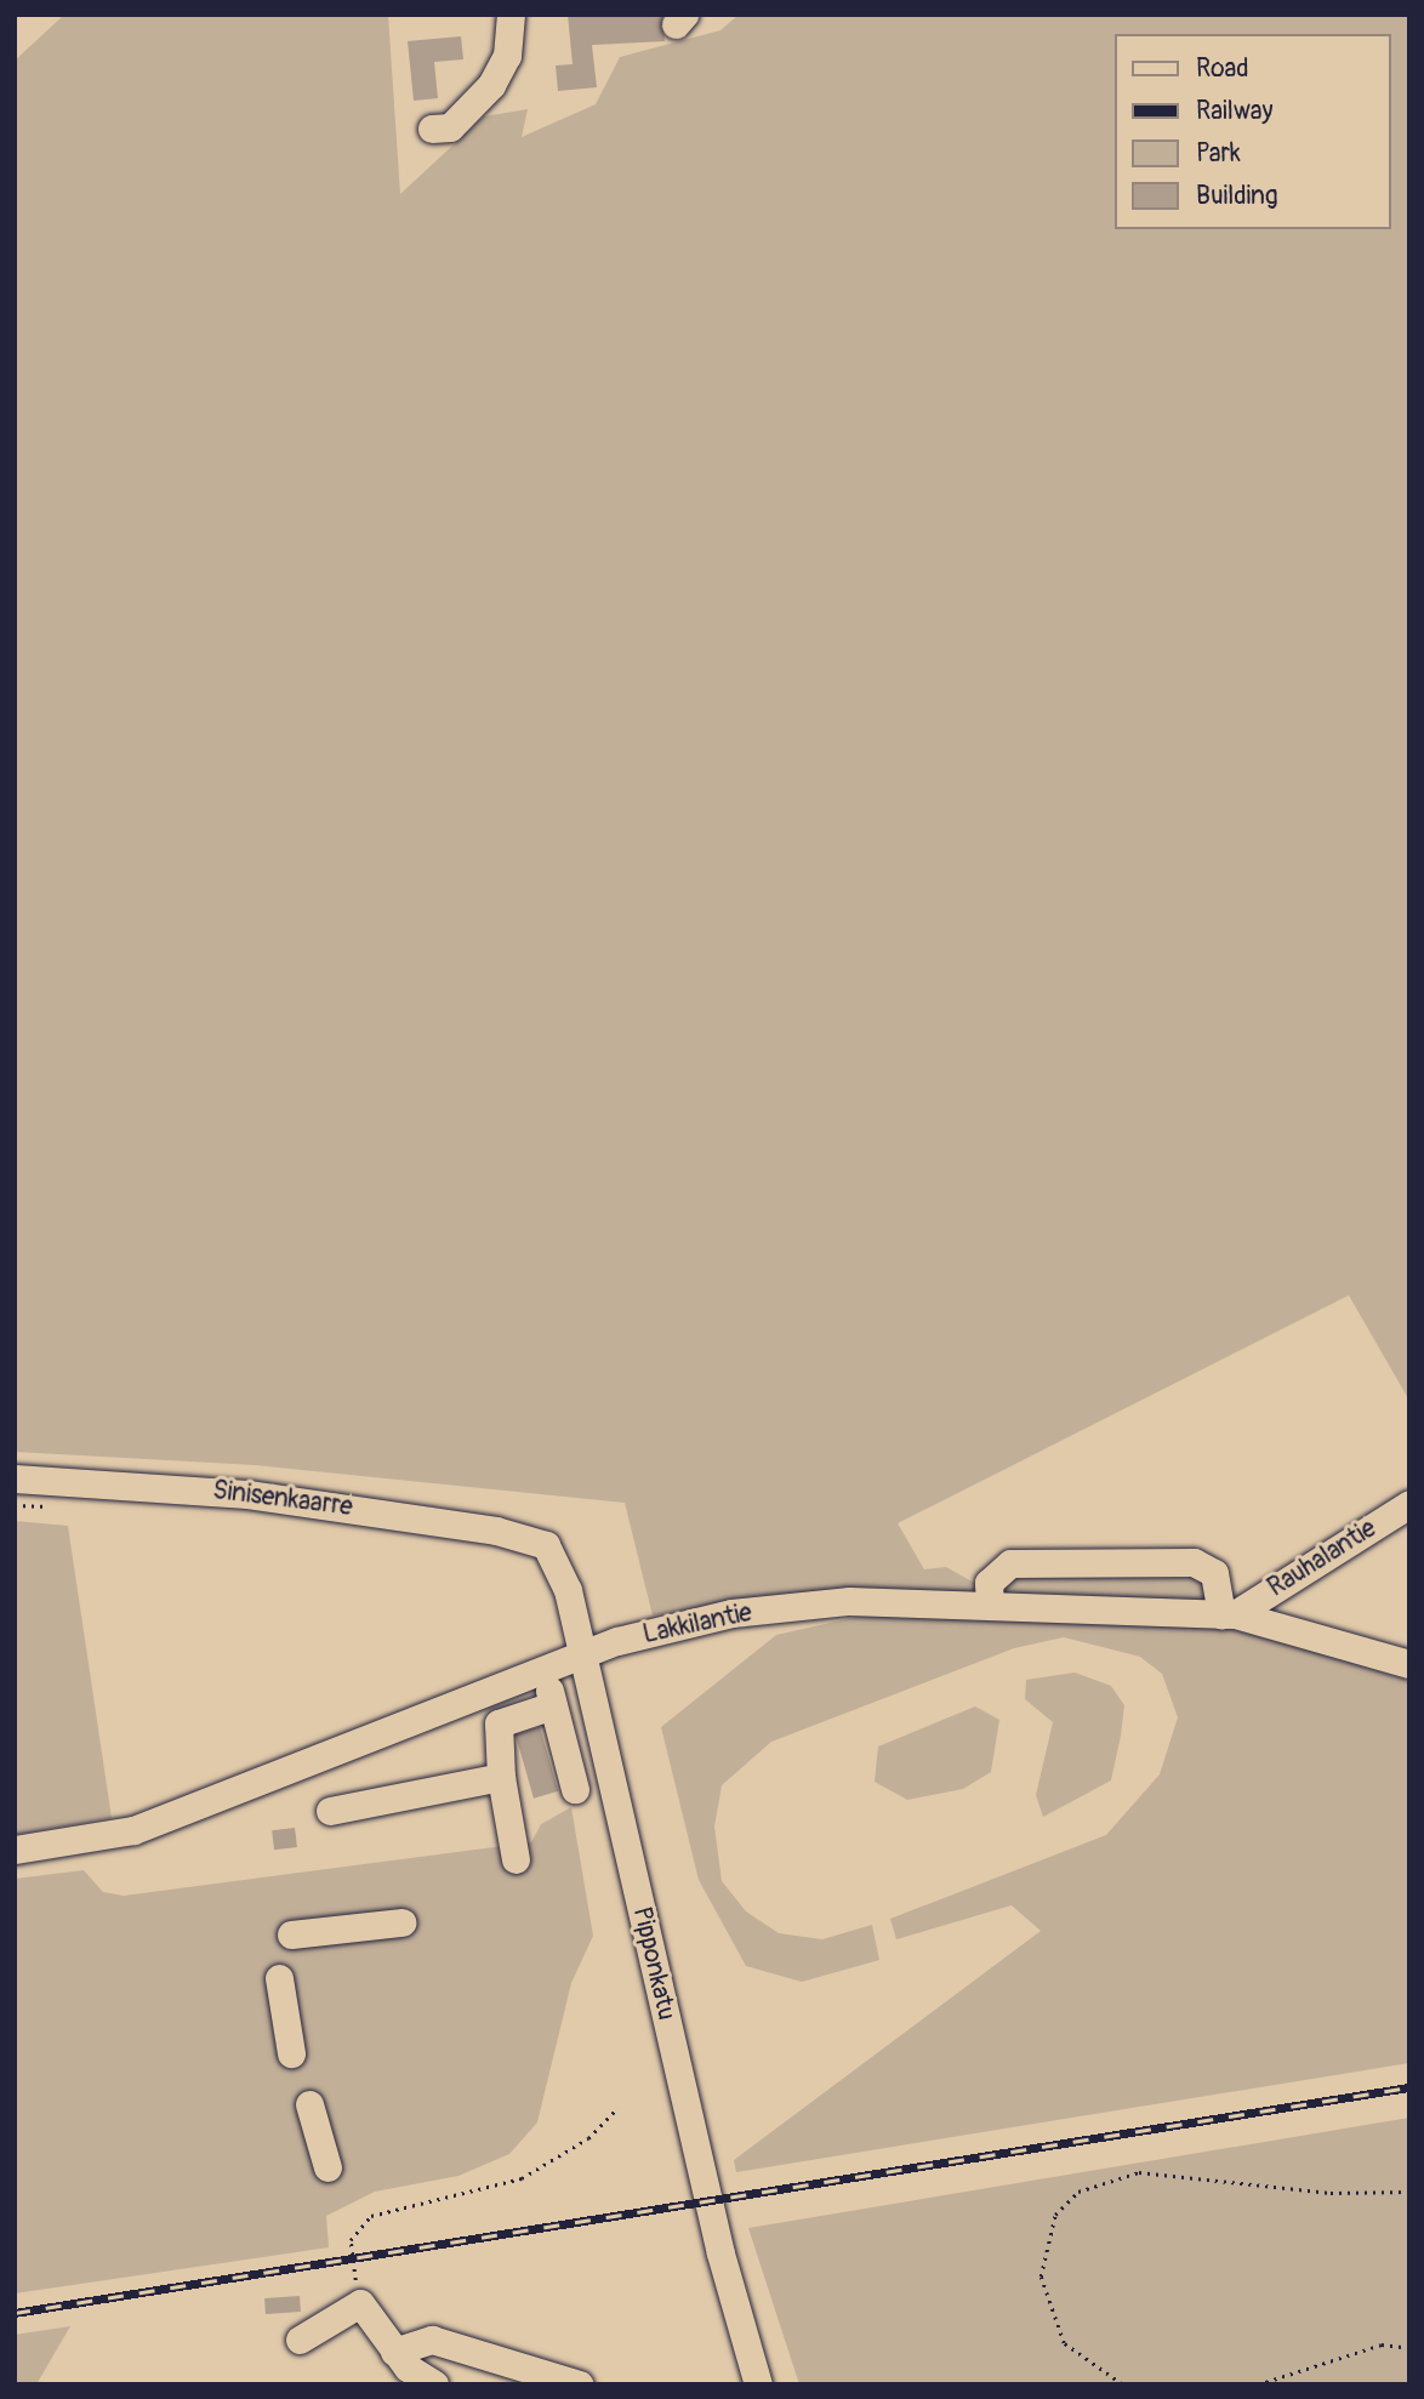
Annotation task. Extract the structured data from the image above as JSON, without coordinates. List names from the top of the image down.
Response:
{
  "streets": {
    "street": [
      "Sinisenkaarre",
      "Rauhalantie",
      "Lakkilantie",
      "Pipponkatu"
    ]
  },
  "crossings": [
    ["Sinisenkaarre", "Pipponkatu"],
    ["Rauhalantie", "Lakkilantie"],
    ["Lakkilantie", "Pipponkatu"]
  ],
  "legend": [
    "Road",
    "Railway",
    "Park",
    "Building"
  ]
}
